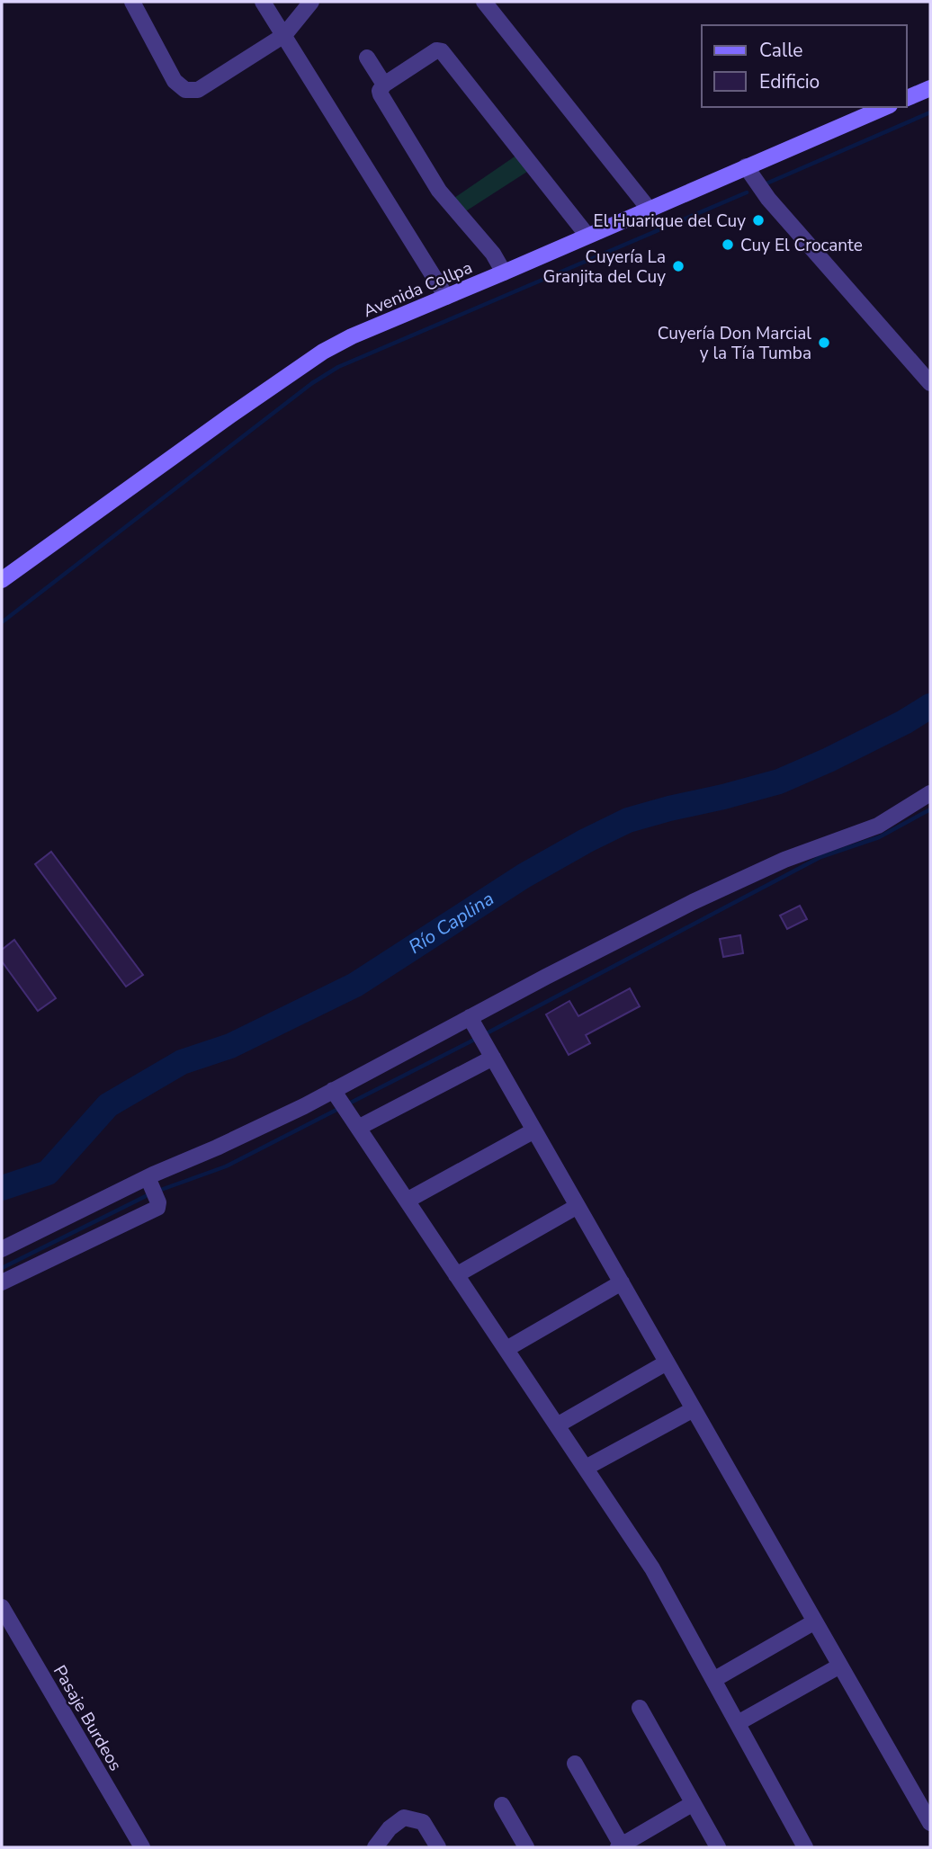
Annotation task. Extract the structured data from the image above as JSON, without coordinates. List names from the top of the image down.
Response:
{
  "streets": {
    "main road": ["Avenida Collpa"],
    "street": ["Pasaje Burdeos"]
  },
  "water": ["Río Caplina"],
  "places": [
    "El Huarique del Cuy",
    "Cuy El Crocante",
    "Cuyería La Granjita del Cuy",
    "Cuyería Don Marcial y la Tía Tumba"
  ],
  "legend": ["Calle", "Edificio"]
}
